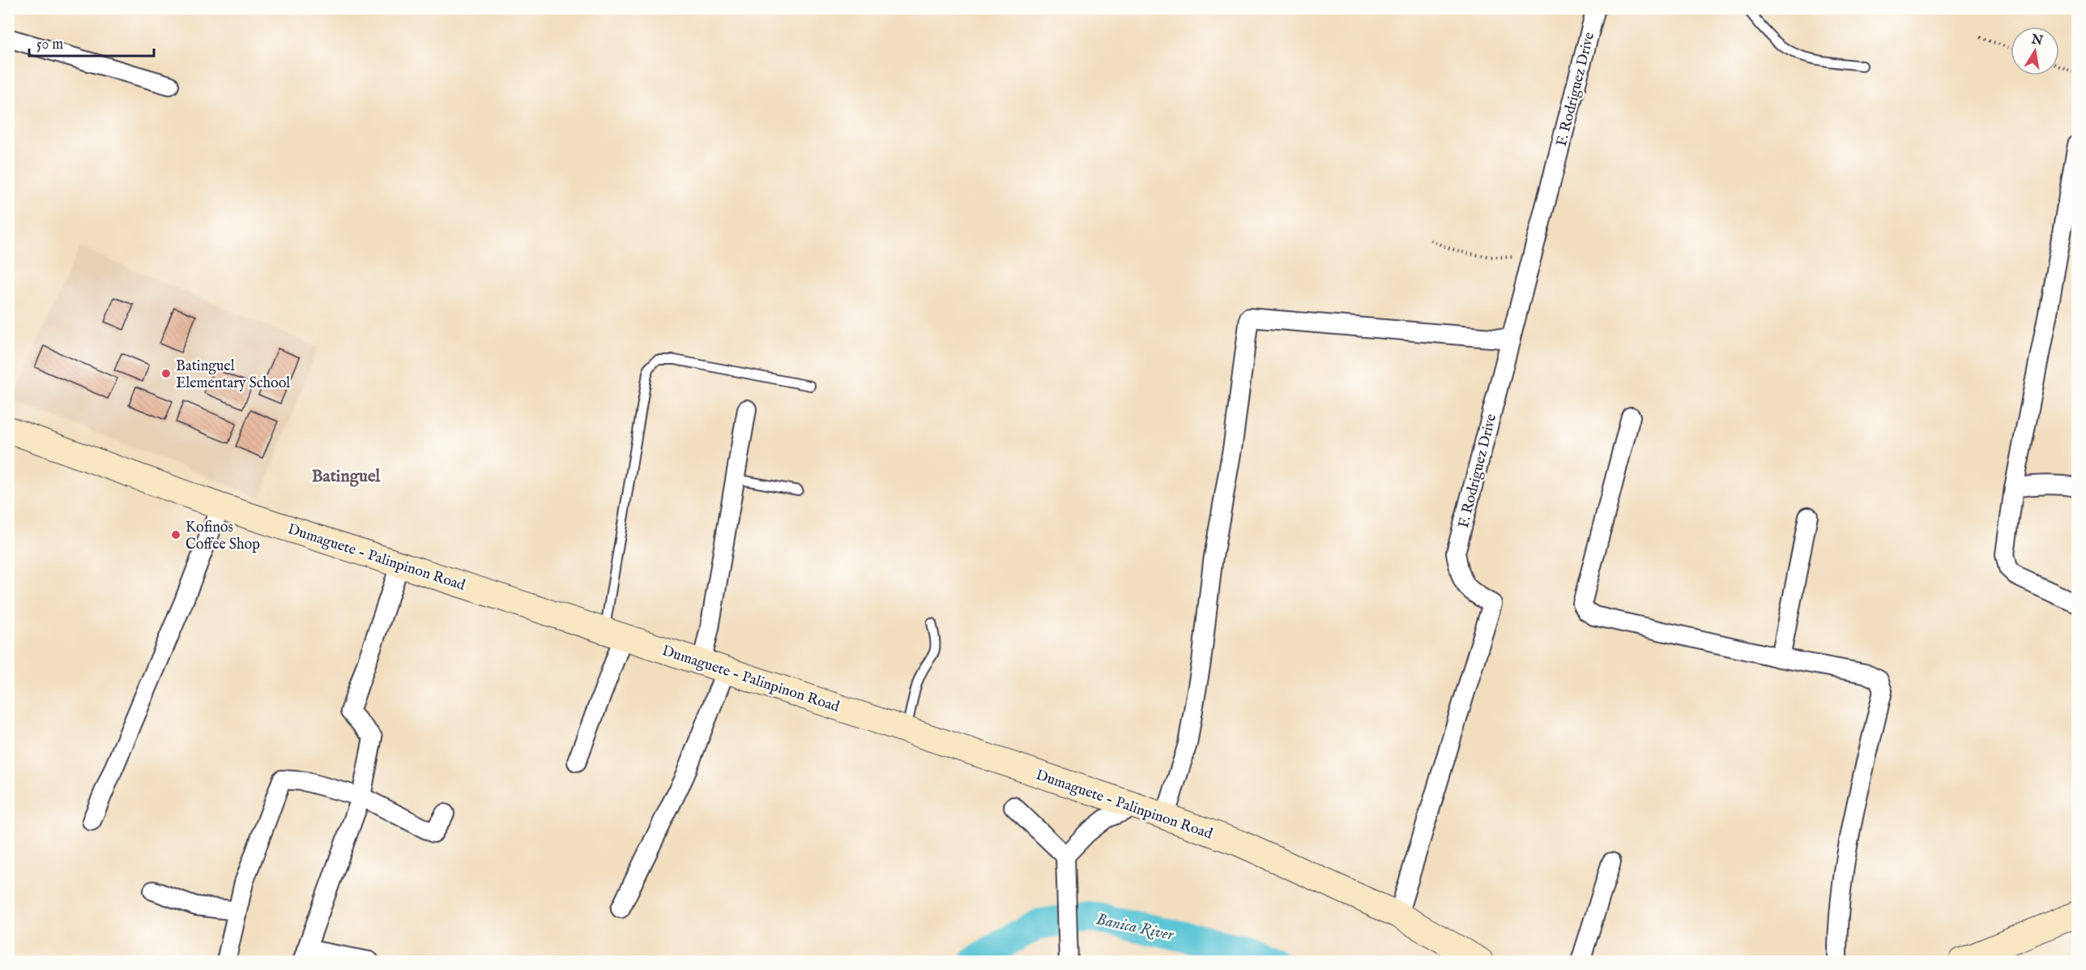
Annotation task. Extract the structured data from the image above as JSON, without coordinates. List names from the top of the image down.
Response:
{
  "streets": {
    "main road": ["Dumaguete - Palinpinon Road"],
    "street": ["F. Rodriguez Drive"]
  },
  "crossings": [
    ["F. Rodriguez Drive", "Dumaguete - Palinpinon Road"]
  ],
  "districts": ["Batinguel"],
  "water": ["Banica River"],
  "places": ["Batinguel Elementary School", "Kofinos Coffee Shop"],
  "scale_bar": "50 m",
  "north": "top"
}
